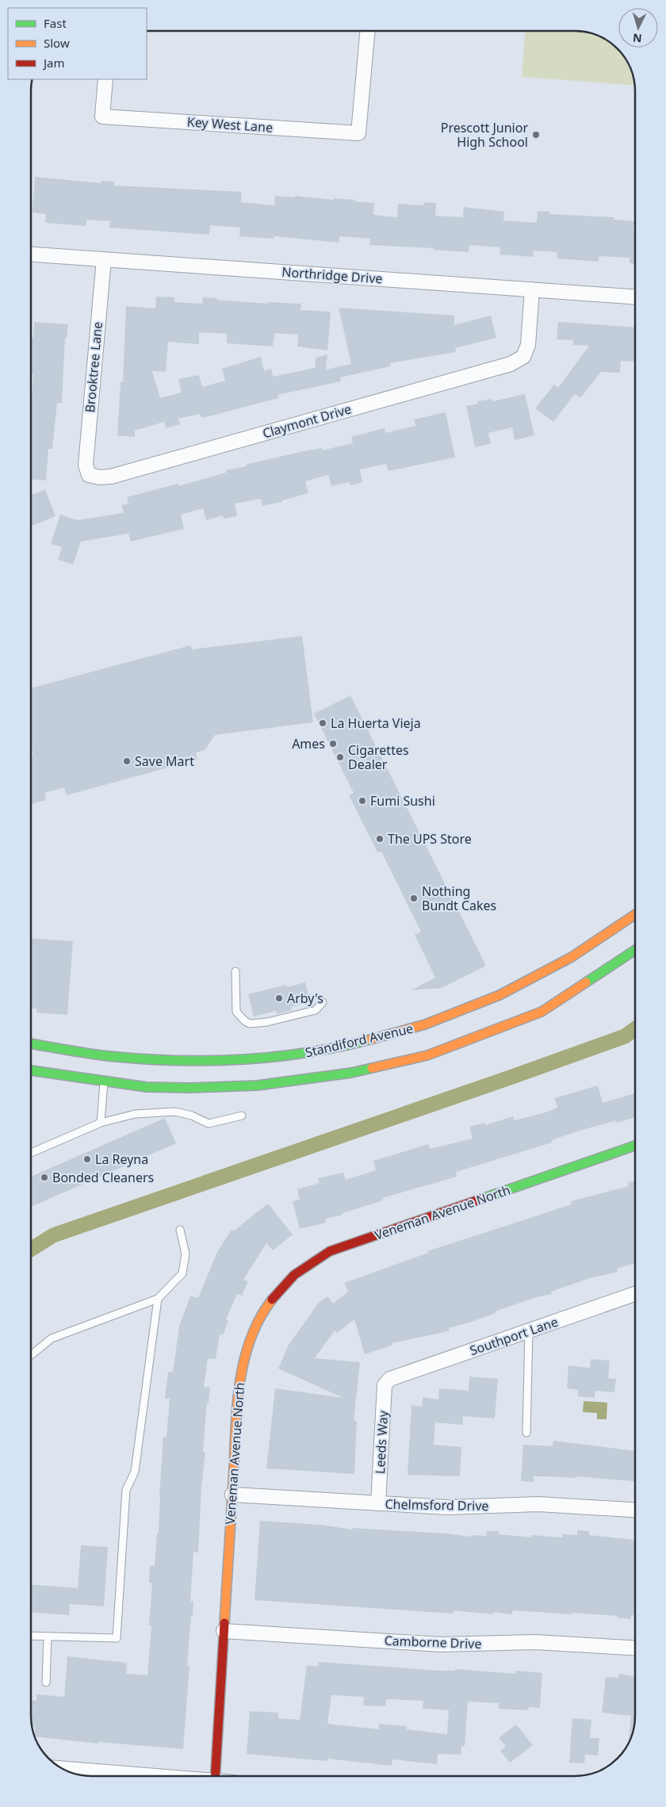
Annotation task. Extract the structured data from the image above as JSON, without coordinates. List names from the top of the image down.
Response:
{
  "streets": {
    "main road": ["Standiford Avenue", "Veneman Avenue North"],
    "street": [
      "Key West Lane",
      "Northridge Drive",
      "Brooktree Lane",
      "Claymont Drive",
      "Southport Lane",
      "Leeds Way",
      "Chelmsford Drive",
      "Camborne Drive"
    ]
  },
  "crossings": [
    ["Northridge Drive", "Brooktree Lane"],
    ["Northridge Drive", "Claymont Drive"],
    ["Brooktree Lane", "Claymont Drive"],
    ["Veneman Avenue North", "Chelmsford Drive"],
    ["Veneman Avenue North", "Camborne Drive"],
    ["Southport Lane", "Leeds Way"],
    ["Leeds Way", "Chelmsford Drive"]
  ],
  "places": [
    "Prescott Junior High School",
    "La Huerta Vieja",
    "Ames",
    "Cigarettes Dealer",
    "Save Mart",
    "Fumi Sushi",
    "The UPS Store",
    "Nothing Bundt Cakes",
    "Arby's",
    "La Reyna",
    "Bonded Cleaners"
  ],
  "legend": ["Fast", "Slow", "Jam"],
  "north": "bottom"
}
